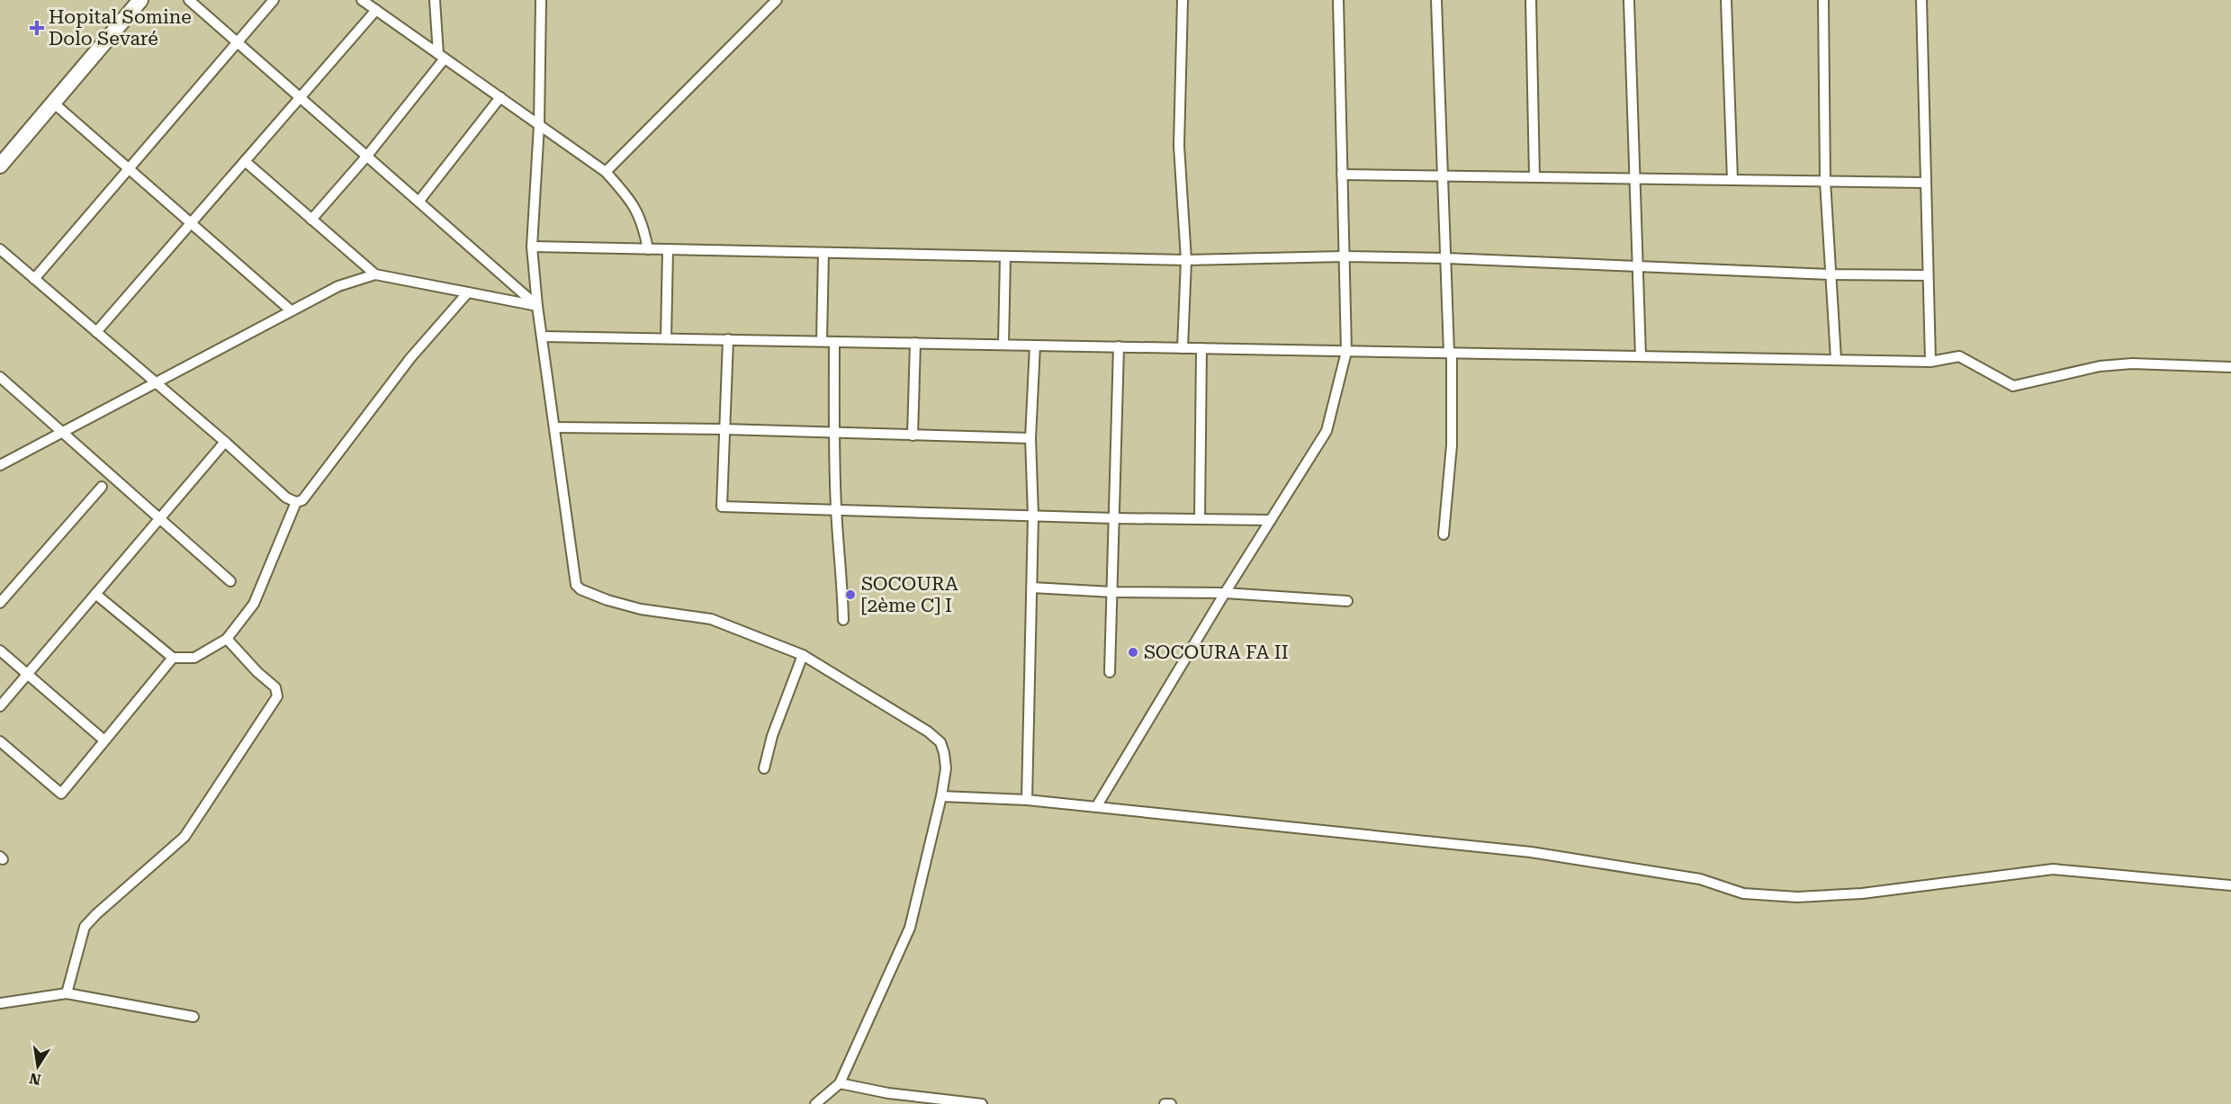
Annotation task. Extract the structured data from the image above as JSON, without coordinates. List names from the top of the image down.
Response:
{
  "places": {
    "health": ["Hopital Somine Dolo Sevaré"],
    "other": ["SOCOURA [2ème C] I", "SOCOURA FA II"]
  },
  "north": "bottom"
}
